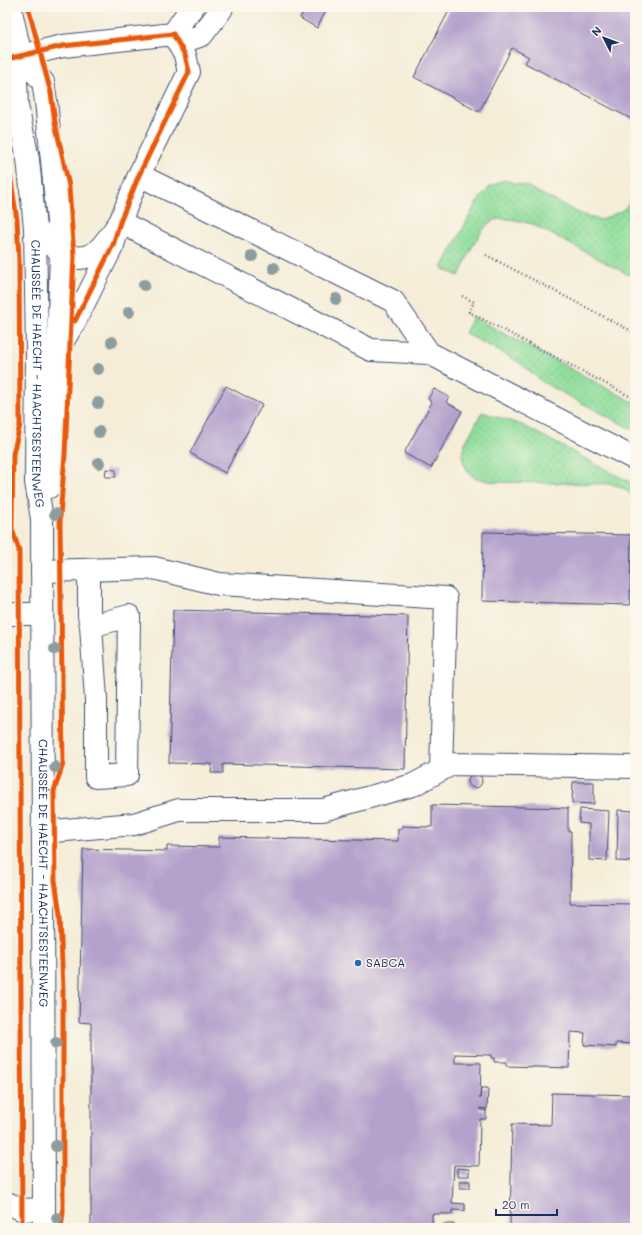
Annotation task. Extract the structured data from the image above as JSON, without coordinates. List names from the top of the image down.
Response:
{
  "streets": {
    "main road": ["CHAUSSÉE DE HAECHT - HAACHTSESTEENWEG"]
  },
  "places": ["SABCA"],
  "scale_bar": "20 m",
  "north": "top left"
}
